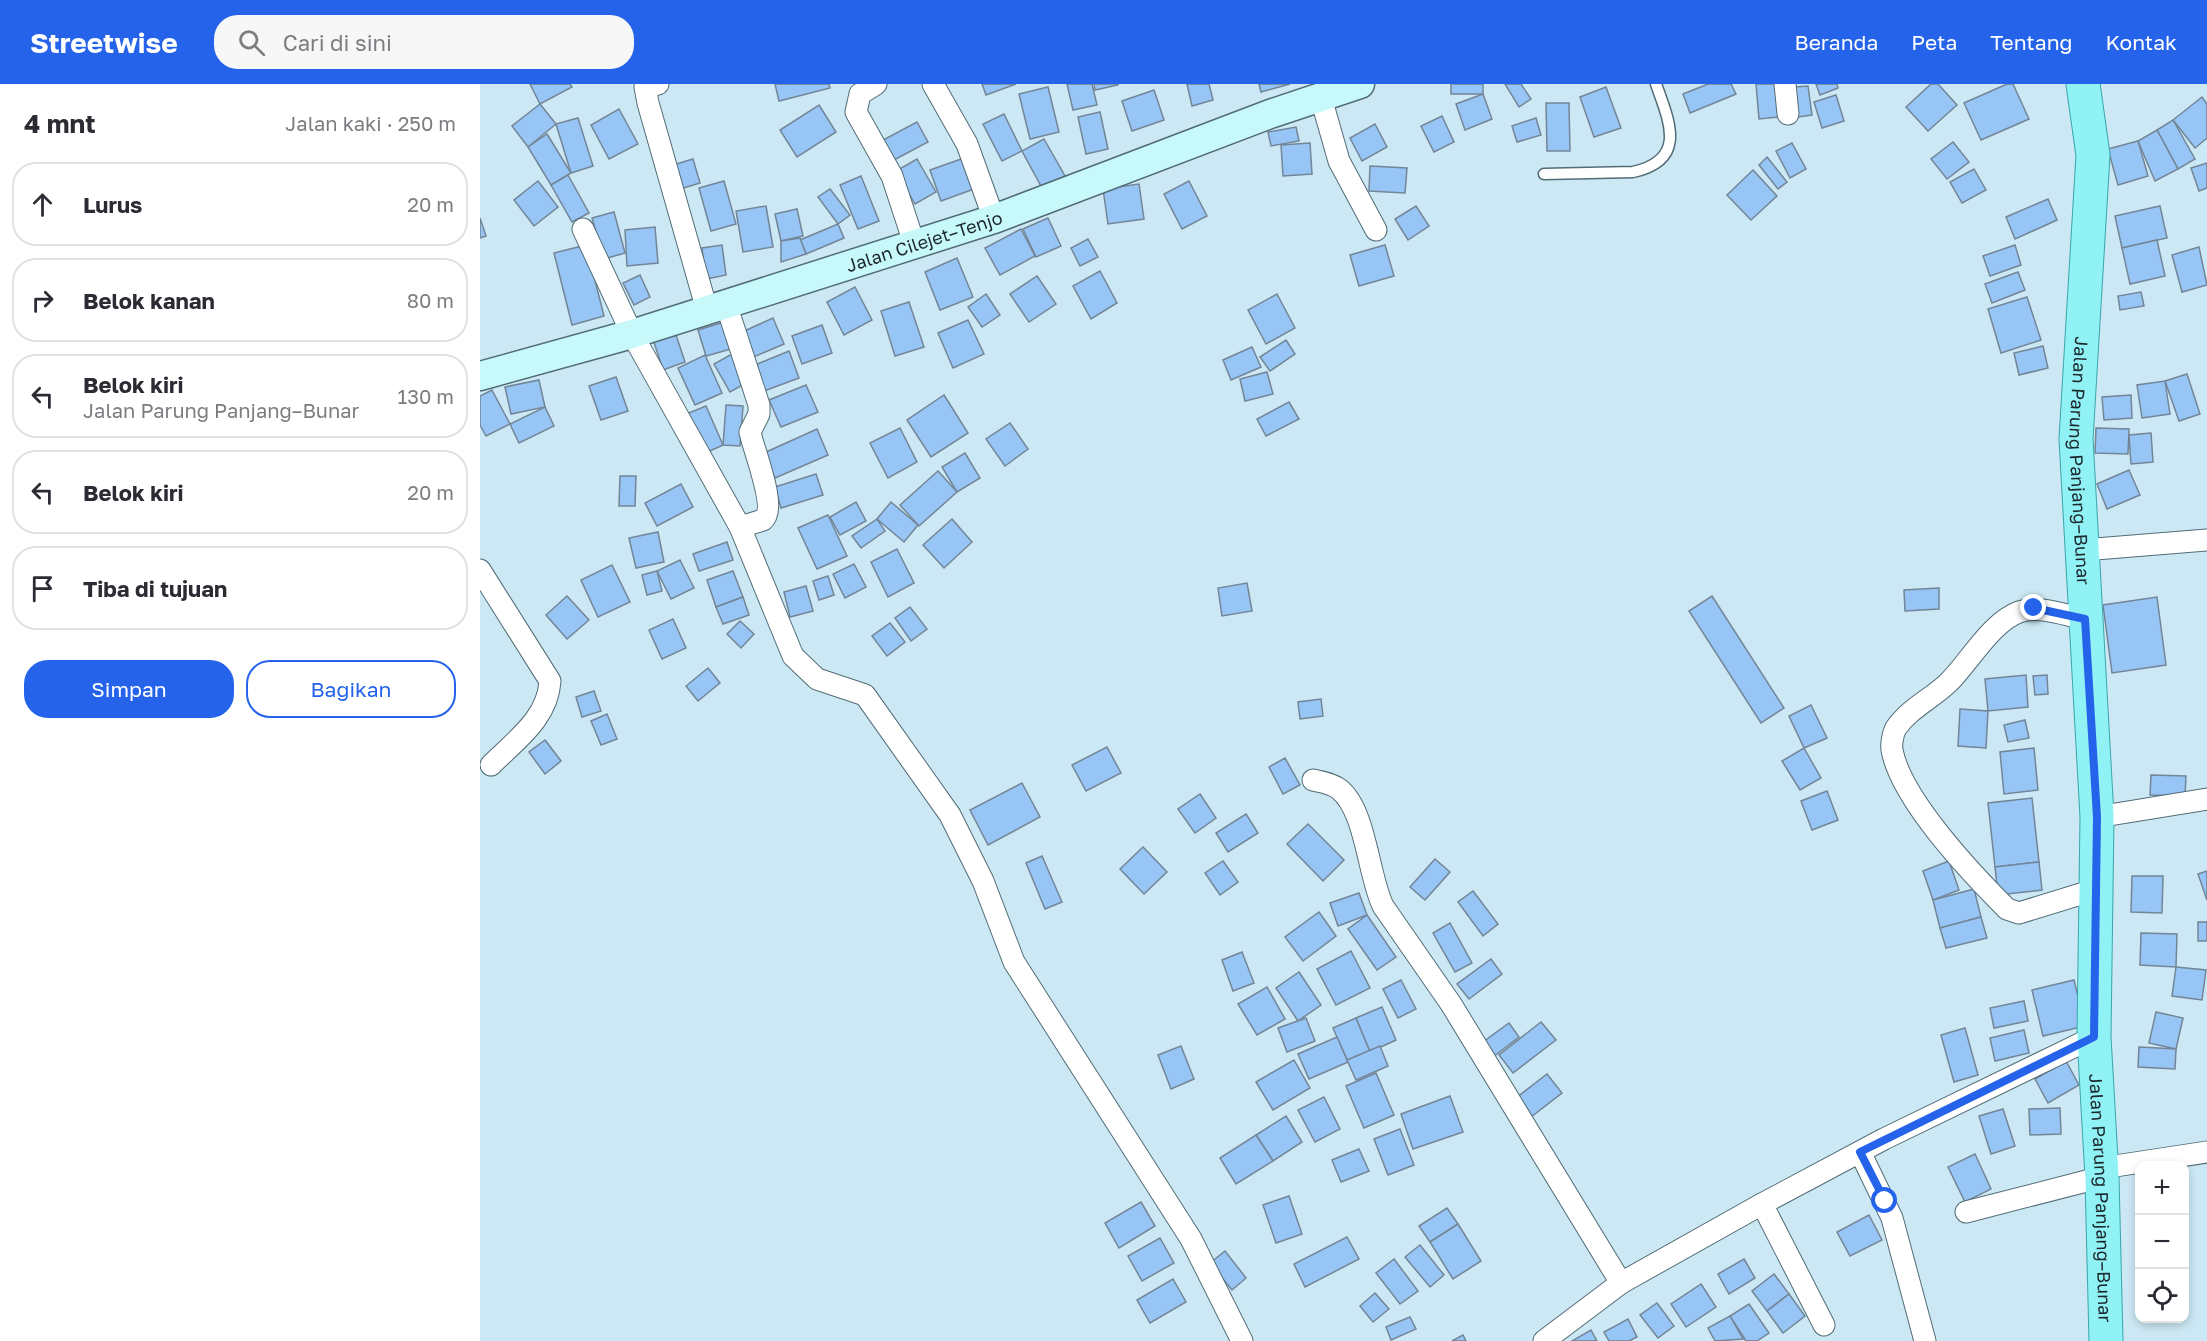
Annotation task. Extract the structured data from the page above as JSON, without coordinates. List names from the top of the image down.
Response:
{
  "streets": {
    "main road": ["Jalan Cilejet–Tenjo", "Jalan Parung Panjang–Bunar"]
  },
  "page": {
    "header": "Streetwise",
    "search": "Cari di sini",
    "nav": [
      "Beranda",
      "Peta",
      "Tentang",
      "Kontak"
    ],
    "heading": ["4 mnt", "Jalan kaki · 250 m"],
    "list": [
      ["Lurus", "20 m"],
      ["Belok kanan", "80 m"],
      ["Belok kiri", "Jalan Parung Panjang–Bunar", "130 m"],
      ["Belok kiri", "20 m"],
      "Tiba di tujuan"
    ],
    "buttons": ["Simpan", "Bagikan"],
    "map_buttons": ["+", "−"]
  }
}
